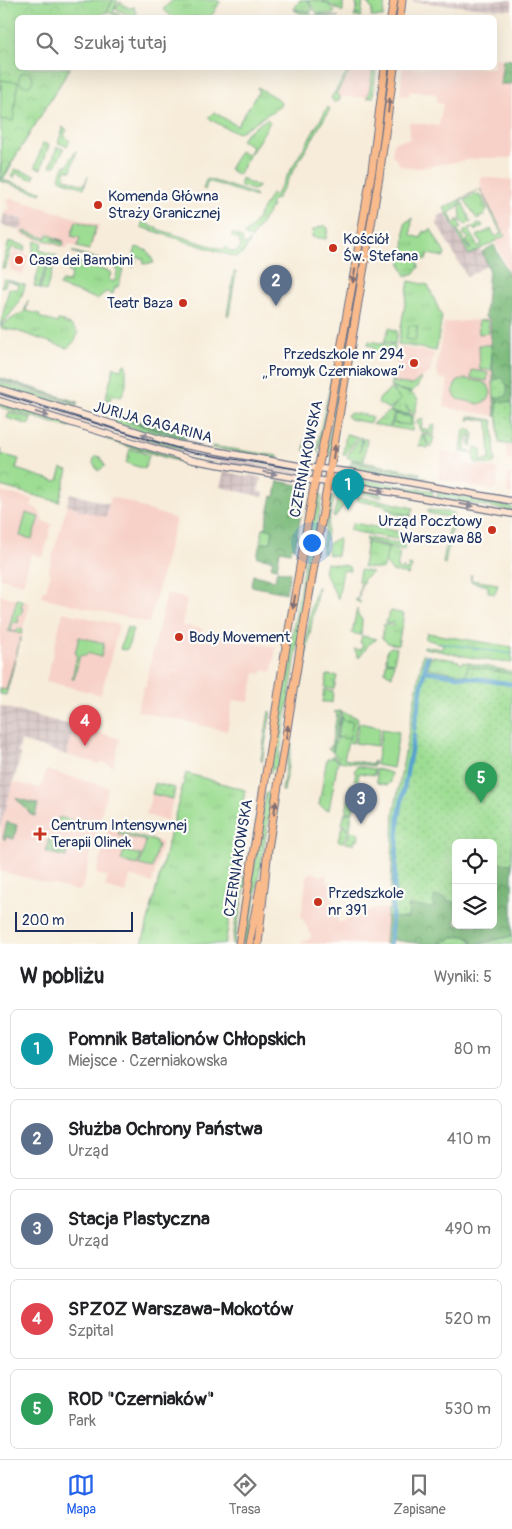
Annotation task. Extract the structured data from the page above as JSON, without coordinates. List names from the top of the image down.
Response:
{
  "streets": {
    "main road": ["JURIJA GAGARINA", "CZERNIAKOWSKA"]
  },
  "crossings": [
    ["JURIJA GAGARINA", "CZERNIAKOWSKA"]
  ],
  "places": {
    "other": [
      "Komenda Główna Straży Granicznej",
      "Kościół Św. Stefana",
      "Casa dei Bambini",
      "Teatr Baza",
      "Przedszkole nr 294 „Promyk Czerniakowa”",
      "Urząd Pocztowy Warszawa 88",
      "Body Movement",
      "Przedszkole nr 391"
    ],
    "health": ["Centrum Intensywnej Terapii Olinek"]
  },
  "scale_bar": "200 m",
  "page": {
    "search": "Szukaj tutaj",
    "pins": [
      "2",
      "1",
      "4",
      "5",
      "3"
    ],
    "scale": "200 m",
    "heading": ["W pobliżu", "Wyniki: 5"],
    "list": [
      {
        "mark": "1",
        "name": "Pomnik Batalionów Chłopskich",
        "note": "Miejsce · Czerniakowska",
        "value": "80 m"
      },
      {
        "mark": "2",
        "name": "Służba Ochrony Państwa",
        "note": "Urząd",
        "value": "410 m"
      },
      {
        "mark": "3",
        "name": "Stacja Plastyczna",
        "note": "Urząd",
        "value": "490 m"
      },
      {
        "mark": "4",
        "name": "SPZOZ Warszawa-Mokotów",
        "note": "Szpital",
        "value": "520 m"
      },
      {
        "mark": "5",
        "name": "ROD \"Czerniaków\"",
        "note": "Park",
        "value": "530 m"
      }
    ],
    "nav": ["Mapa", "Trasa", "Zapisane"]
  }
}
